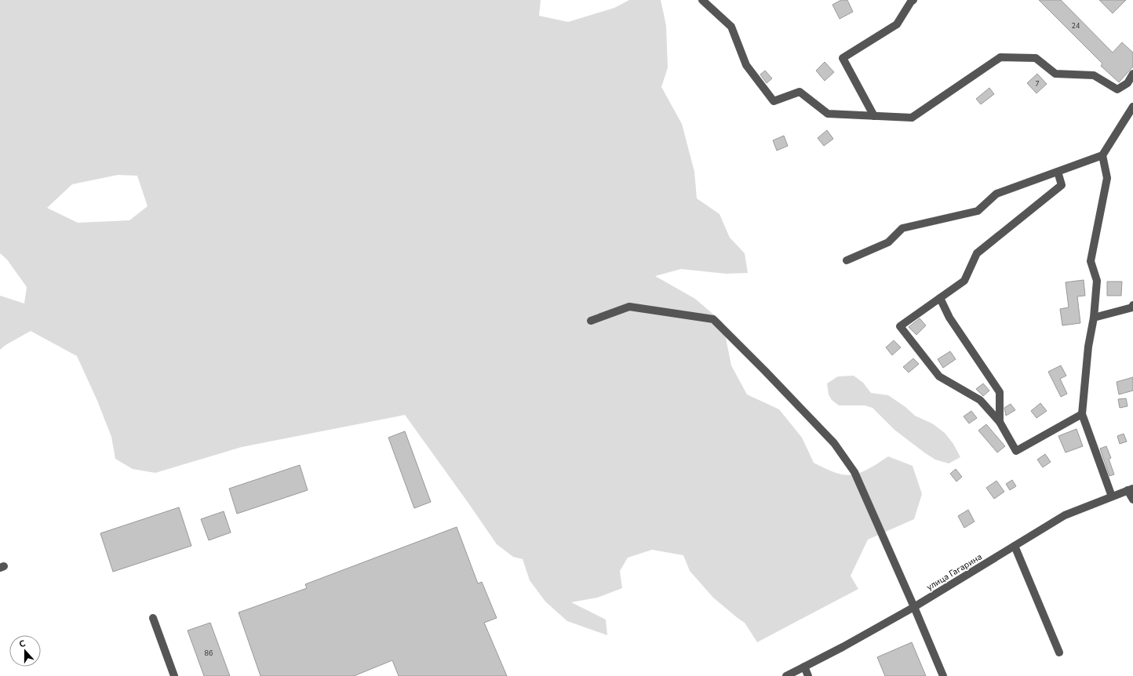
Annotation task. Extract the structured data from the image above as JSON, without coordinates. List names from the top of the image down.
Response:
{
  "streets": {
    "street": ["улица Гагарина"]
  },
  "house_numbers": ["24", "7", "86"],
  "north": "top"
}
